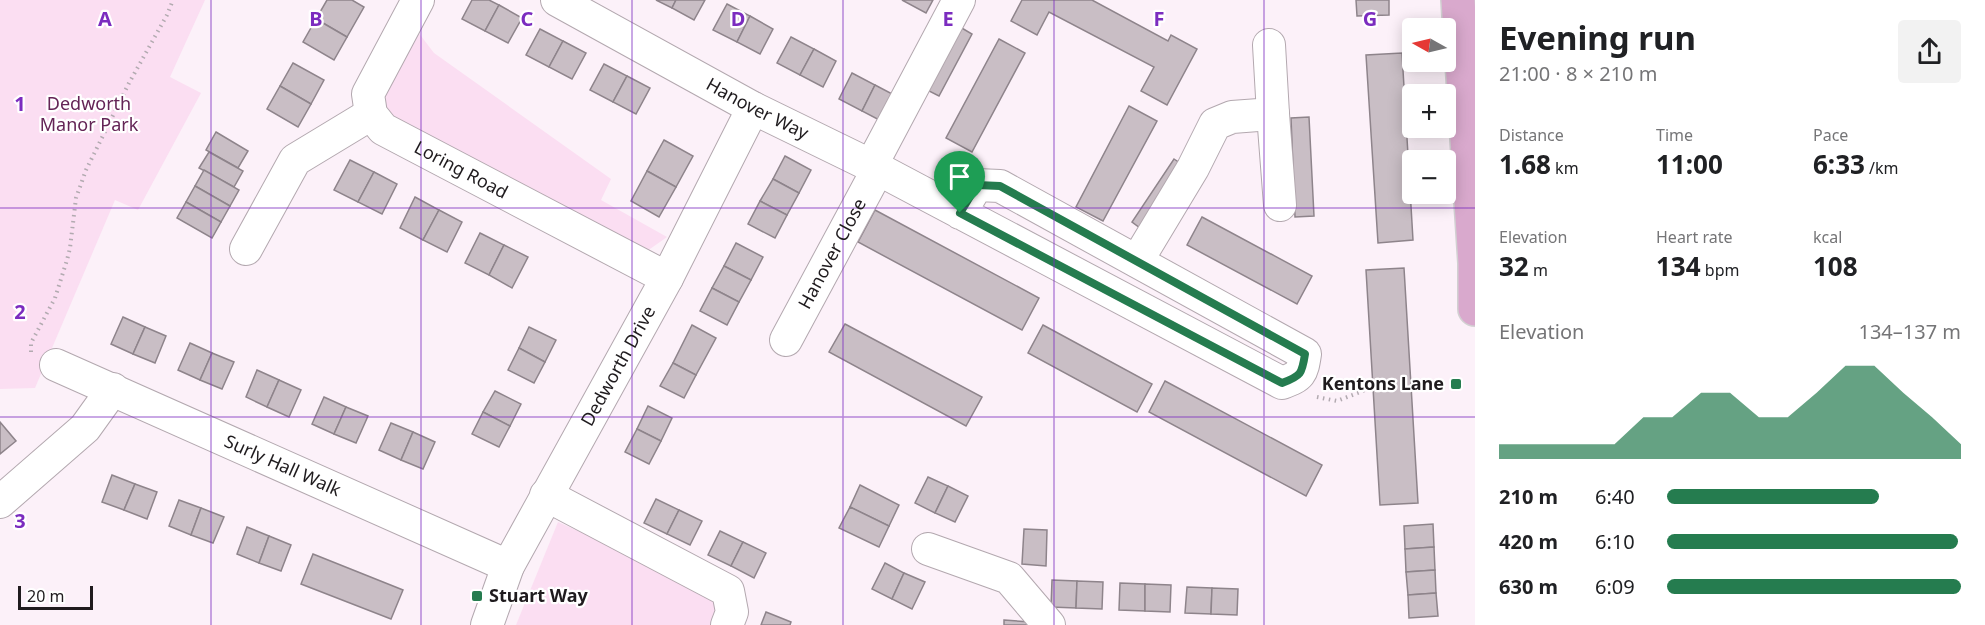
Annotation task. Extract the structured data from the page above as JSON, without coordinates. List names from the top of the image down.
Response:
{
  "streets": {
    "street": [
      "Hanover Way",
      "Loring Road",
      "Hanover Close",
      "Dedworth Drive",
      "Surly Hall Walk"
    ]
  },
  "crossings": [
    ["Hanover Way", "Hanover Close"],
    ["Hanover Way", "Dedworth Drive"],
    ["Loring Road", "Dedworth Drive"],
    ["Dedworth Drive", "Surly Hall Walk"]
  ],
  "parks": ["Dedworth Manor Park"],
  "places": {
    "transit": ["Kentons Lane", "Stuart Way"]
  },
  "scale_bar": "20 m",
  "north": "left",
  "page": {
    "heading": ["Evening run", "21:00 · 8 × 210 m"],
    "map_buttons": ["+", "−"],
    "stats": [
      ["Distance", "1.68 km"],
      ["Time", "11:00"],
      ["Pace", "6:33 /km"],
      ["Elevation", "32 m"],
      ["Heart rate", "134 bpm"],
      ["kcal", "108"]
    ],
    "chart": ["Elevation", "134–137 m"],
    "list": [
      {
        "name": "210 m",
        "note": "6:40"
      },
      {
        "name": "420 m",
        "note": "6:10"
      },
      {
        "name": "630 m",
        "note": "6:09"
      }
    ],
    "scale": "20 m"
  },
  "grid": {
    "columns": [
      "A",
      "B",
      "C",
      "D",
      "E",
      "F",
      "G"
    ],
    "rows": ["1", "2", "3"]
  }
}
